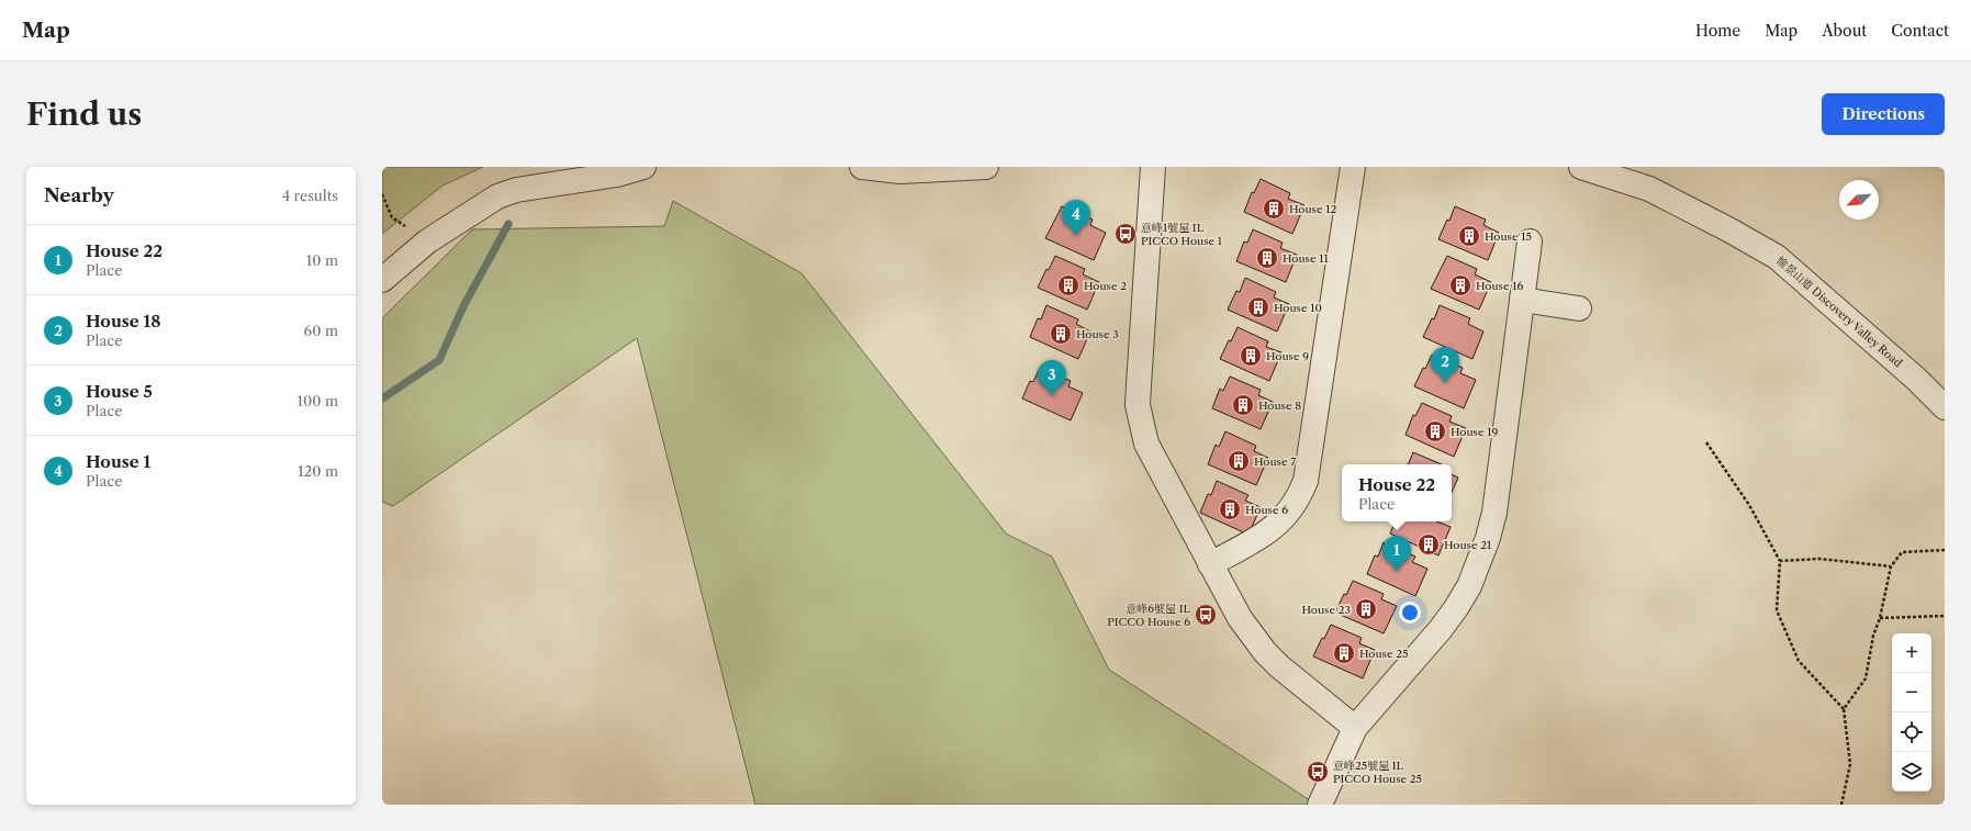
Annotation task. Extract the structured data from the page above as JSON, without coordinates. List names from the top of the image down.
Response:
{
  "streets": {
    "street": ["愉景山道 Discovery Valley Road"]
  },
  "places": {
    "building": [
      "House 12",
      "House 15",
      "House 11",
      "House 2",
      "House 16",
      "House 10",
      "House 3",
      "House 9",
      "House 8",
      "House 19",
      "House 7",
      "House 6",
      "House 21",
      "House 23",
      "House 25"
    ],
    "bus stop": ["意峰1號屋 IL PICCO House 1", "意峰6號屋 IL PICCO House 6", "意峰25號屋 IL PICCO House 25"]
  },
  "north": "bottom left",
  "page": {
    "header": "Map",
    "nav": [
      "Home",
      "Map",
      "About",
      "Contact"
    ],
    "buttons": "Directions",
    "title": "Find us",
    "heading": ["Nearby", "4 results"],
    "pins": [
      "4",
      "2",
      "3",
      "1"
    ],
    "list": [
      {
        "mark": "1",
        "name": "House 22",
        "note": "Place",
        "value": "10 m"
      },
      {
        "mark": "2",
        "name": "House 18",
        "note": "Place",
        "value": "60 m"
      },
      {
        "mark": "3",
        "name": "House 5",
        "note": "Place",
        "value": "100 m"
      },
      {
        "mark": "4",
        "name": "House 1",
        "note": "Place",
        "value": "120 m"
      }
    ],
    "popup": ["House 22", "Place"],
    "map_buttons": ["+", "−"]
  }
}
